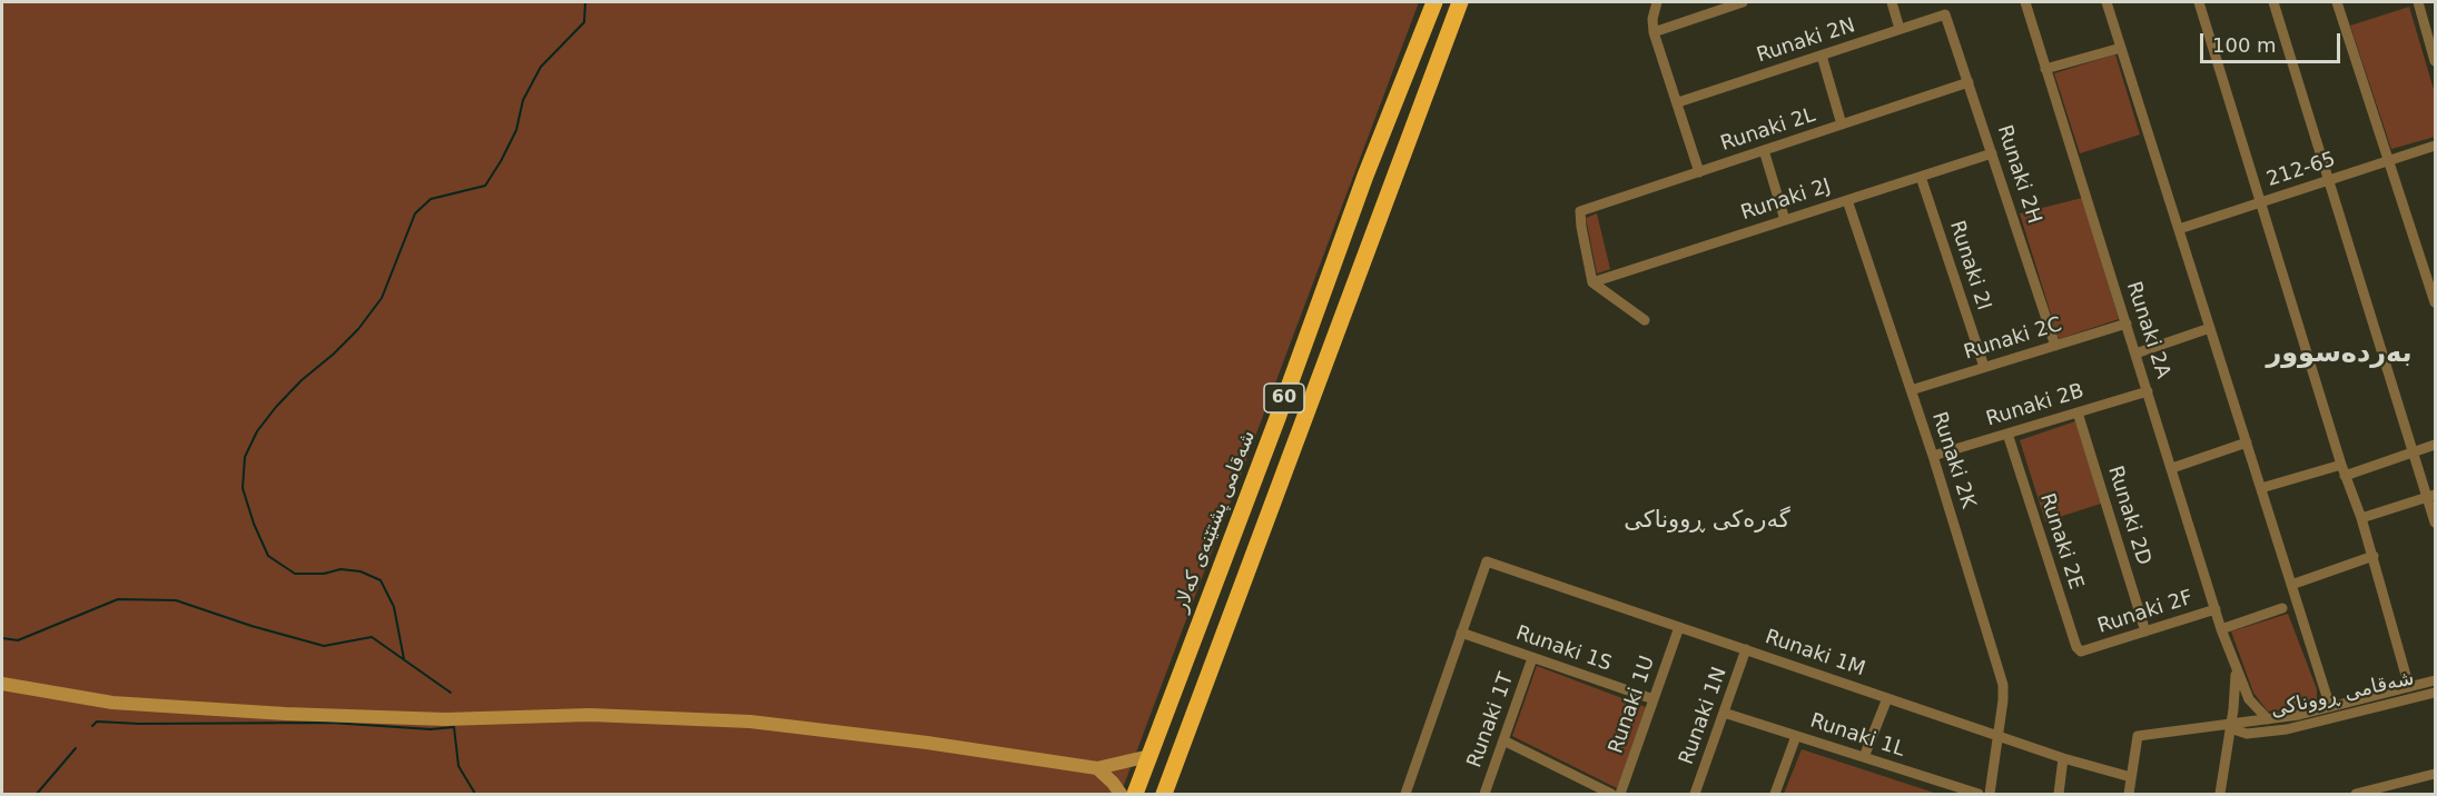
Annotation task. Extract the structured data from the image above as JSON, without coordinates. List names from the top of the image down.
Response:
{
  "streets": {
    "highway": ["60", "شەقامی پشتێنەی کەلار"],
    "street": [
      "Runaki 2N",
      "Runaki 2L",
      "212-65",
      "Runaki 2H",
      "Runaki 2J",
      "Runaki 2I",
      "Runaki 2A",
      "Runaki 2C",
      "Runaki 2B",
      "Runaki 2K",
      "Runaki 2D",
      "Runaki 2E",
      "Runaki 2F",
      "Runaki 1S",
      "Runaki 1M",
      "شەقامی ڕووناکی",
      "Runaki 1U",
      "Runaki 1N",
      "Runaki 1T",
      "Runaki 1L"
    ]
  },
  "crossings": [
    ["Runaki 2N", "Runaki 2H"],
    ["Runaki 2L", "Runaki 2H"],
    ["Runaki 2L", "Runaki 2J"],
    ["Runaki 2H", "Runaki 2J"],
    ["Runaki 2H", "Runaki 2C"],
    ["Runaki 2J", "Runaki 2I"],
    ["Runaki 2J", "Runaki 2K"],
    ["Runaki 2I", "Runaki 2C"],
    ["Runaki 2A", "Runaki 2C"],
    ["Runaki 2A", "Runaki 2B"],
    ["Runaki 2A", "Runaki 2F"],
    ["Runaki 2A", "شەقامی ڕووناکی"],
    ["Runaki 2C", "Runaki 2K"],
    ["Runaki 2B", "Runaki 2K"],
    ["Runaki 2B", "Runaki 2D"],
    ["Runaki 2B", "Runaki 2E"],
    ["Runaki 2K", "Runaki 1M"],
    ["Runaki 2D", "Runaki 2F"],
    ["Runaki 2E", "Runaki 2F"],
    ["Runaki 1S", "Runaki 1M"],
    ["Runaki 1S", "Runaki 1U"],
    ["Runaki 1S", "Runaki 1T"],
    ["Runaki 1M", "Runaki 1U"],
    ["Runaki 1M", "Runaki 1N"],
    ["Runaki 1N", "Runaki 1L"]
  ],
  "districts": ["بەردەسوور", "گەرەکی ڕووناکی"],
  "scale_bar": "100 m"
}
